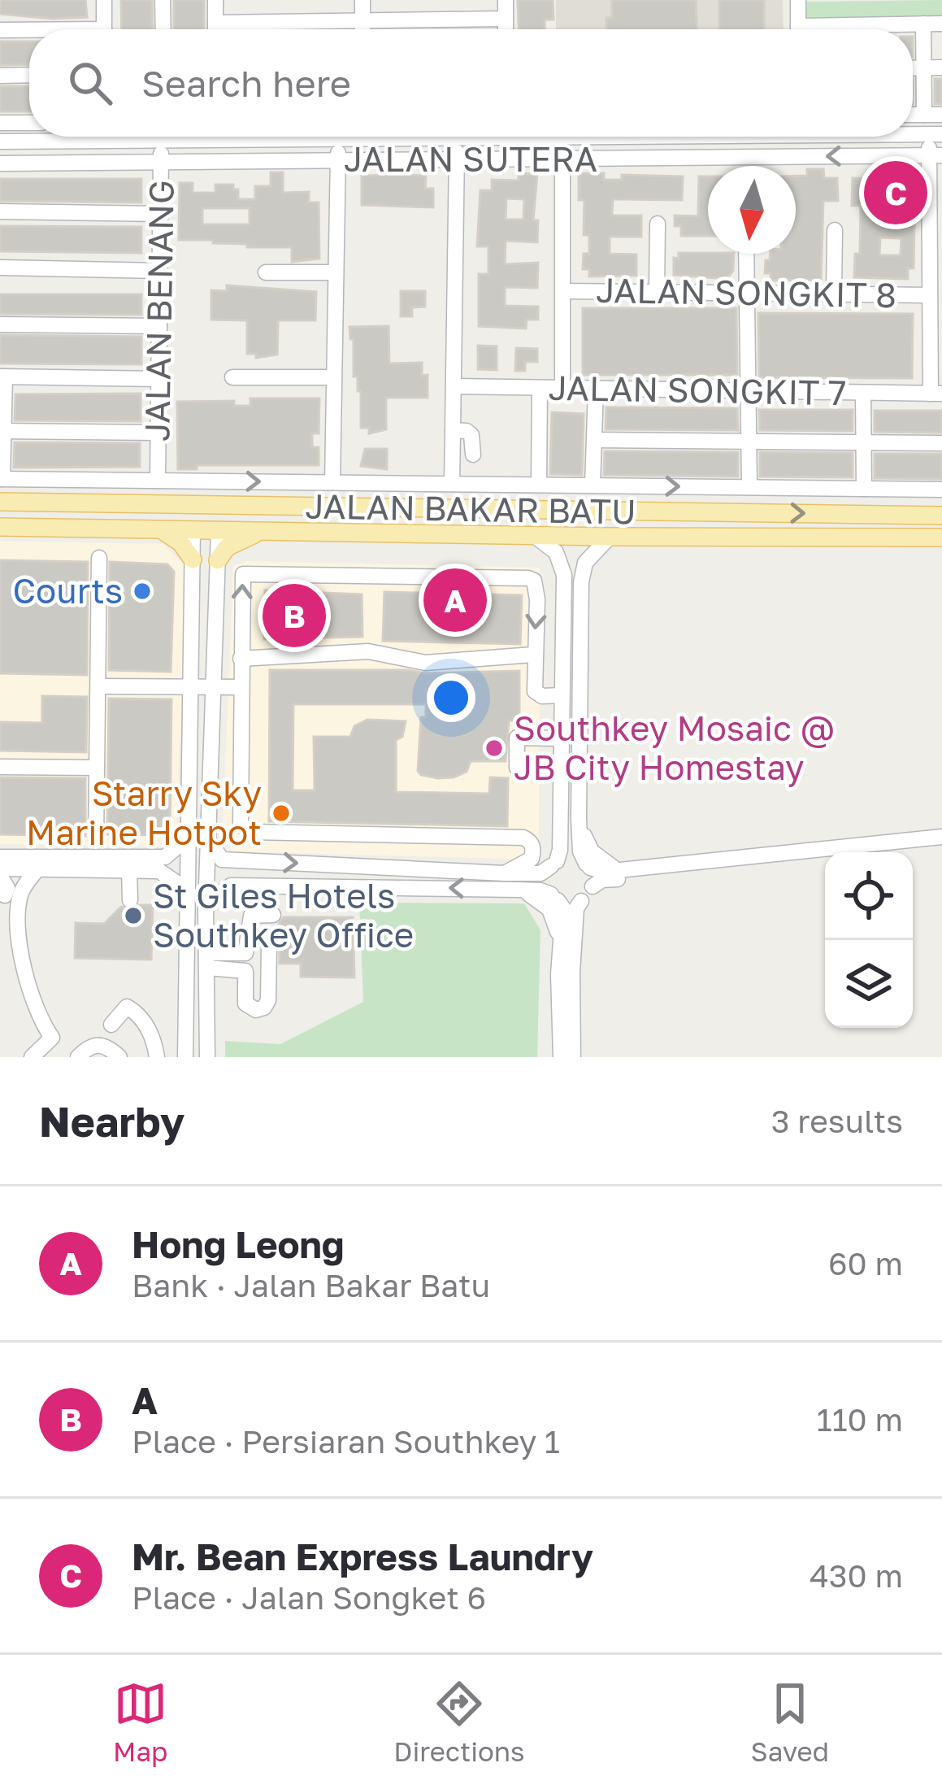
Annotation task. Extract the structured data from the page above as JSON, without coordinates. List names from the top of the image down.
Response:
{
  "streets": {
    "main road": ["JALAN BAKAR BATU"],
    "street": [
      "JALAN SUTERA",
      "JALAN SONGKIT 8",
      "JALAN BENANG",
      "JALAN SONGKIT 7"
    ]
  },
  "crossings": [
    ["JALAN SUTERA", "JALAN BENANG"]
  ],
  "places": [
    "Courts",
    "Southkey Mosaic @ JB City Homestay",
    "Starry Sky Marine Hotpot",
    "St Giles Hotels Southkey Office"
  ],
  "north": "bottom",
  "page": {
    "search": "Search here",
    "pins": ["C", "A", "B"],
    "heading": ["Nearby", "3 results"],
    "list": [
      {
        "mark": "A",
        "name": "Hong Leong",
        "note": "Bank · Jalan Bakar Batu",
        "value": "60 m"
      },
      {
        "mark": "B",
        "name": "A",
        "note": "Place · Persiaran Southkey 1",
        "value": "110 m"
      },
      {
        "mark": "C",
        "name": "Mr. Bean Express Laundry",
        "note": "Place · Jalan Songket 6",
        "value": "430 m"
      }
    ],
    "nav": ["Map", "Directions", "Saved"]
  }
}
